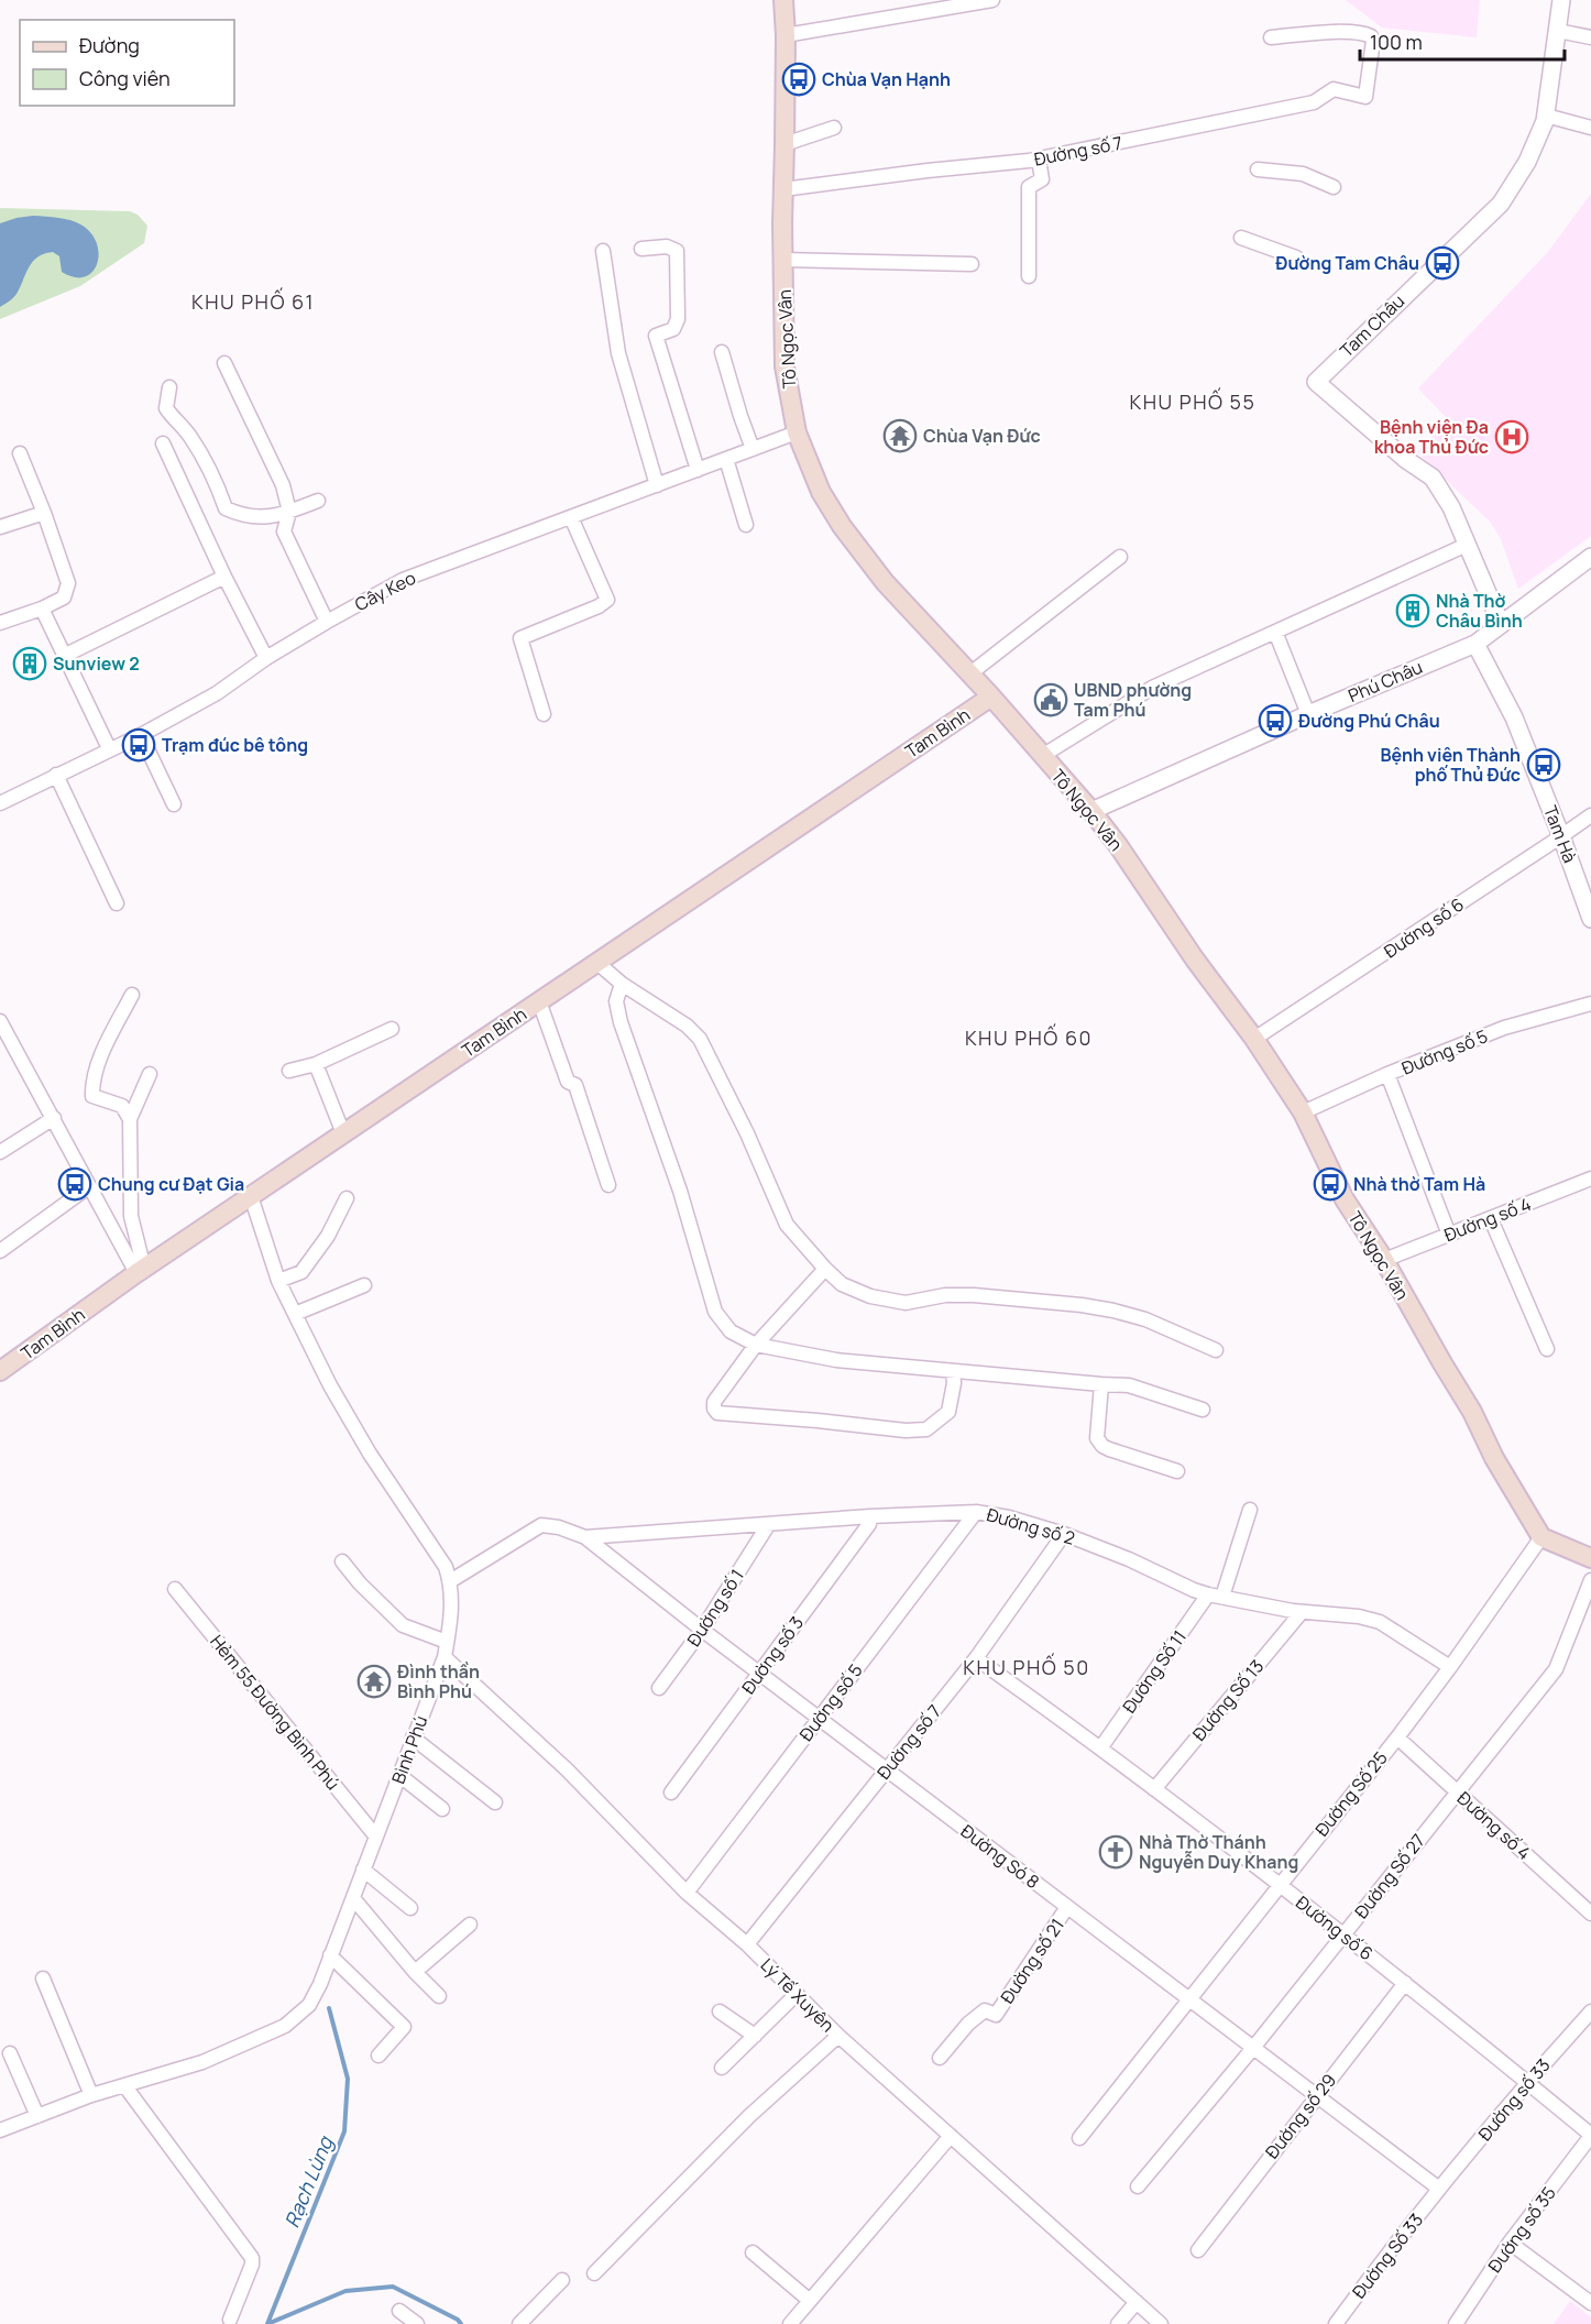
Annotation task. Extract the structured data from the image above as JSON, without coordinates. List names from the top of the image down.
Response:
{
  "streets": {
    "main road": ["Tô Ngọc Vân", "Tam Bình"],
    "street": [
      "Đường số 7",
      "Tam Châu",
      "Cây Keo",
      "Phú Châu",
      "Tam Hà",
      "Đường số 6",
      "Đường số 5",
      "Đường số 4",
      "Đường số 2",
      "Đường số 1",
      "Đường số 3",
      "Đường Số 11",
      "Đường Số 13",
      "Hẻm 55 Đường Bình Phú",
      "Bình Phú",
      "Đường Số 25",
      "Đường Só 8",
      "Đường Số 27",
      "Đường số 21",
      "Lý Tế Xuyên",
      "Đường số 33",
      "Đường số 29",
      "Đường số 35",
      "Đường Số 33"
    ]
  },
  "crossings": [
    ["Đường số 7", "Tô Ngọc Vân"],
    ["Đường số 7", "Đường số 6"],
    ["Đường số 7", "Đường số 2"],
    ["Đường số 7", "Đường Só 8"],
    ["Đường số 7", "Lý Tế Xuyên"],
    ["Tam Châu", "Phú Châu"],
    ["Tô Ngọc Vân", "Cây Keo"],
    ["Tô Ngọc Vân", "Phú Châu"],
    ["Tô Ngọc Vân", "Tam Bình"],
    ["Tô Ngọc Vân", "Đường số 6"],
    ["Tô Ngọc Vân", "Đường số 5"],
    ["Tô Ngọc Vân", "Đường số 4"],
    ["Tô Ngọc Vân", "Đường Số 25"],
    ["Phú Châu", "Tam Hà"],
    ["Tam Bình", "Bình Phú"],
    ["Tam Hà", "Đường số 6"],
    ["Đường số 6", "Đường Số 11"],
    ["Đường số 6", "Đường Số 13"],
    ["Đường số 6", "Đường Số 25"],
    ["Đường số 6", "Đường Số 27"],
    ["Đường số 6", "Đường số 33"],
    ["Đường số 6", "Đường số 29"],
    ["Đường số 6", "Đường số 35"],
    ["Đường số 5", "Đường số 2"],
    ["Đường số 5", "Đường Só 8"],
    ["Đường số 5", "Lý Tế Xuyên"],
    ["Đường số 4", "Đường Số 25"],
    ["Đường số 4", "Đường Số 27"],
    ["Đường số 2", "Đường số 1"],
    ["Đường số 2", "Đường số 3"],
    ["Đường số 2", "Đường Số 11"],
    ["Đường số 2", "Đường Số 13"],
    ["Đường số 2", "Đường Số 25"],
    ["Đường số 2", "Đường Só 8"],
    ["Đường số 1", "Đường Só 8"],
    ["Đường số 3", "Đường Só 8"],
    ["Hẻm 55 Đường Bình Phú", "Bình Phú"],
    ["Bình Phú", "Đường Só 8"],
    ["Bình Phú", "Lý Tế Xuyên"],
    ["Đường Số 25", "Đường Só 8"],
    ["Đường Só 8", "Đường Số 27"],
    ["Đường Só 8", "Đường số 21"],
    ["Đường Só 8", "Đường số 33"],
    ["Đường Só 8", "Đường số 29"],
    ["Đường Só 8", "Đường Số 33"],
    ["Đường số 33", "Đường Số 33"]
  ],
  "districts": [
    "KHU PHỐ 61",
    "KHU PHỐ 55",
    "KHU PHỐ 60",
    "KHU PHỐ 50"
  ],
  "water": ["Rạch Lùng"],
  "places": {
    "bus stop": [
      "Chùa Vạn Hạnh",
      "Đường Tam Châu",
      "Đường Phú Châu",
      "Trạm đúc bê tông",
      "Bệnh viện Thành phố Thủ Đức",
      "Chung cư Đạt Gia",
      "Nhà thờ Tam Hà"
    ],
    "temple": ["Chùa Vạn Đức", "Đình thần Bình Phú"],
    "hospital": ["Bệnh viện Đa khoa Thủ Đức"],
    "building": ["Nhà Thờ Châu Bình", "Sunview 2"],
    "public building": ["UBND phường Tam Phú"],
    "church": ["Nhà Thờ Thánh Nguyễn Duy Khang"]
  },
  "legend": ["Đường", "Công viên"],
  "scale_bar": "100 m"
}
